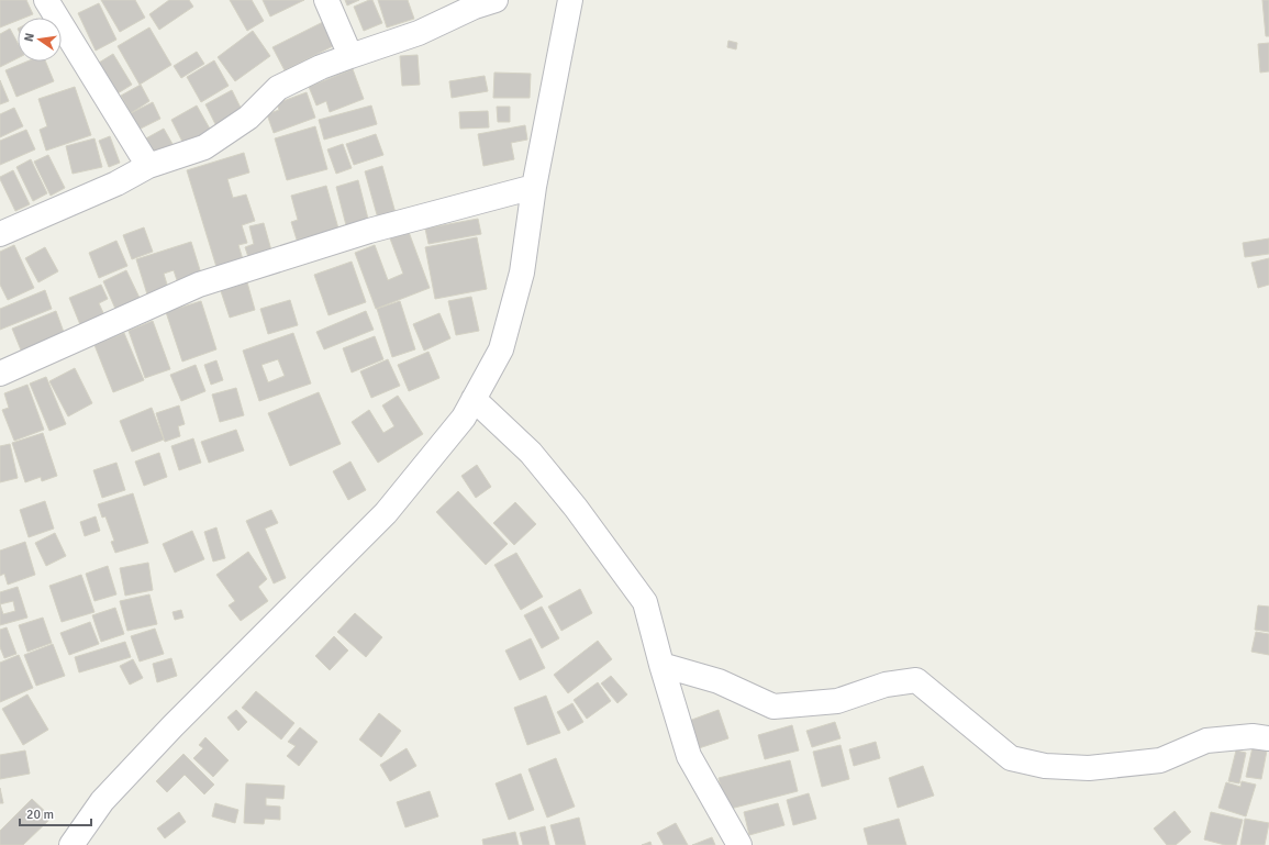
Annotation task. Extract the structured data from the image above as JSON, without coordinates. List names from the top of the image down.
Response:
{
  "scale_bar": "20 m",
  "north": "left"
}
